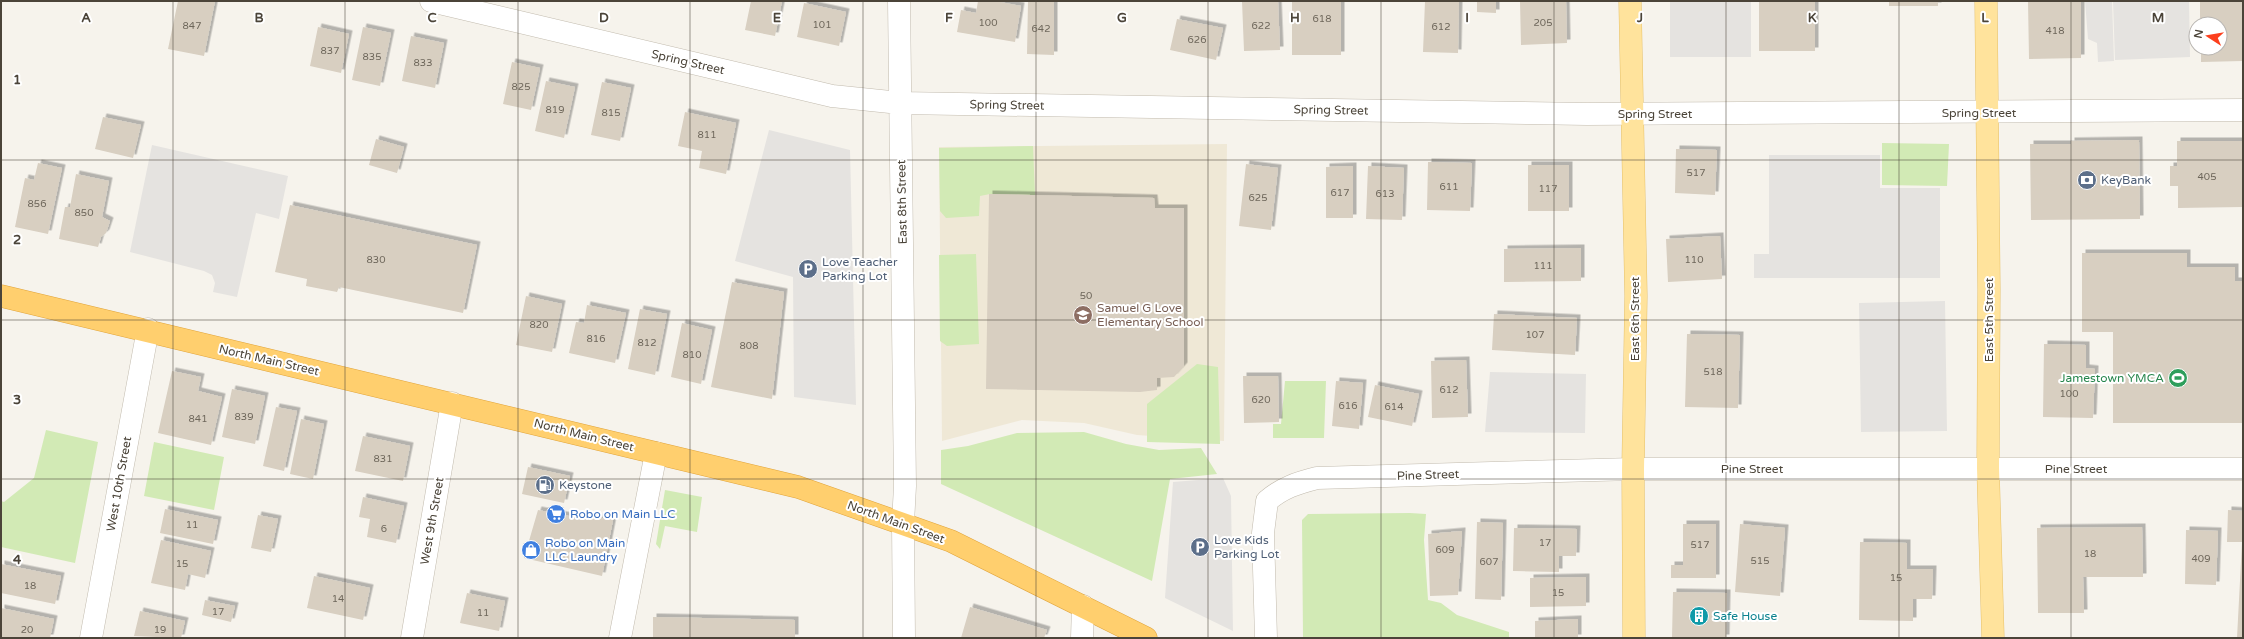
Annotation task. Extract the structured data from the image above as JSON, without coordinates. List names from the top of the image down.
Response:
{
  "streets": {
    "highway": ["North Main Street"],
    "main road": ["East 6th Street", "East 5th Street"],
    "street": [
      "Spring Street",
      "East 8th Street",
      "Pine Street",
      "West 10th Street",
      "West 9th Street"
    ]
  },
  "crossings": [
    ["Spring Street", "East 8th Street"],
    ["Spring Street", "East 6th Street"],
    ["Spring Street", "East 5th Street"],
    ["East 8th Street", "North Main Street"],
    ["East 6th Street", "Pine Street"],
    ["East 5th Street", "Pine Street"],
    ["North Main Street", "West 10th Street"],
    ["North Main Street", "West 9th Street"]
  ],
  "places": {
    "bank": ["KeyBank"],
    "parking": ["Love Teacher Parking Lot", "Love Kids Parking Lot"],
    "school or university": ["Samuel G Love Elementary School"],
    "sports": ["Jamestown YMCA"],
    "fuel station": ["Keystone"],
    "supermarket": ["Robo on Main LLC"],
    "shop": ["Robo on Main LLC Laundry"],
    "building": ["Safe House"]
  },
  "house_numbers": [
    "618",
    "100",
    "205",
    "101",
    "847",
    "622",
    "612",
    "642",
    "418",
    "626",
    "837",
    "835",
    "833",
    "825",
    "819",
    "815",
    "811",
    "517",
    "405",
    "611",
    "117",
    "617",
    "613",
    "625",
    "856",
    "850",
    "830",
    "110",
    "111",
    "50",
    "820",
    "107",
    "816",
    "812",
    "808",
    "810",
    "518",
    "612",
    "100",
    "620",
    "616",
    "614",
    "839",
    "841",
    "831",
    "11",
    "6",
    "17",
    "517",
    "609",
    "18",
    "409",
    "515",
    "607",
    "15",
    "15",
    "18",
    "15",
    "14",
    "17",
    "11",
    "20",
    "19"
  ],
  "north": "left",
  "grid": {
    "columns": [
      "A",
      "B",
      "C",
      "D",
      "E",
      "F",
      "G",
      "H",
      "I",
      "J",
      "K",
      "L",
      "M"
    ],
    "rows": [
      "1",
      "2",
      "3",
      "4"
    ]
  }
}
